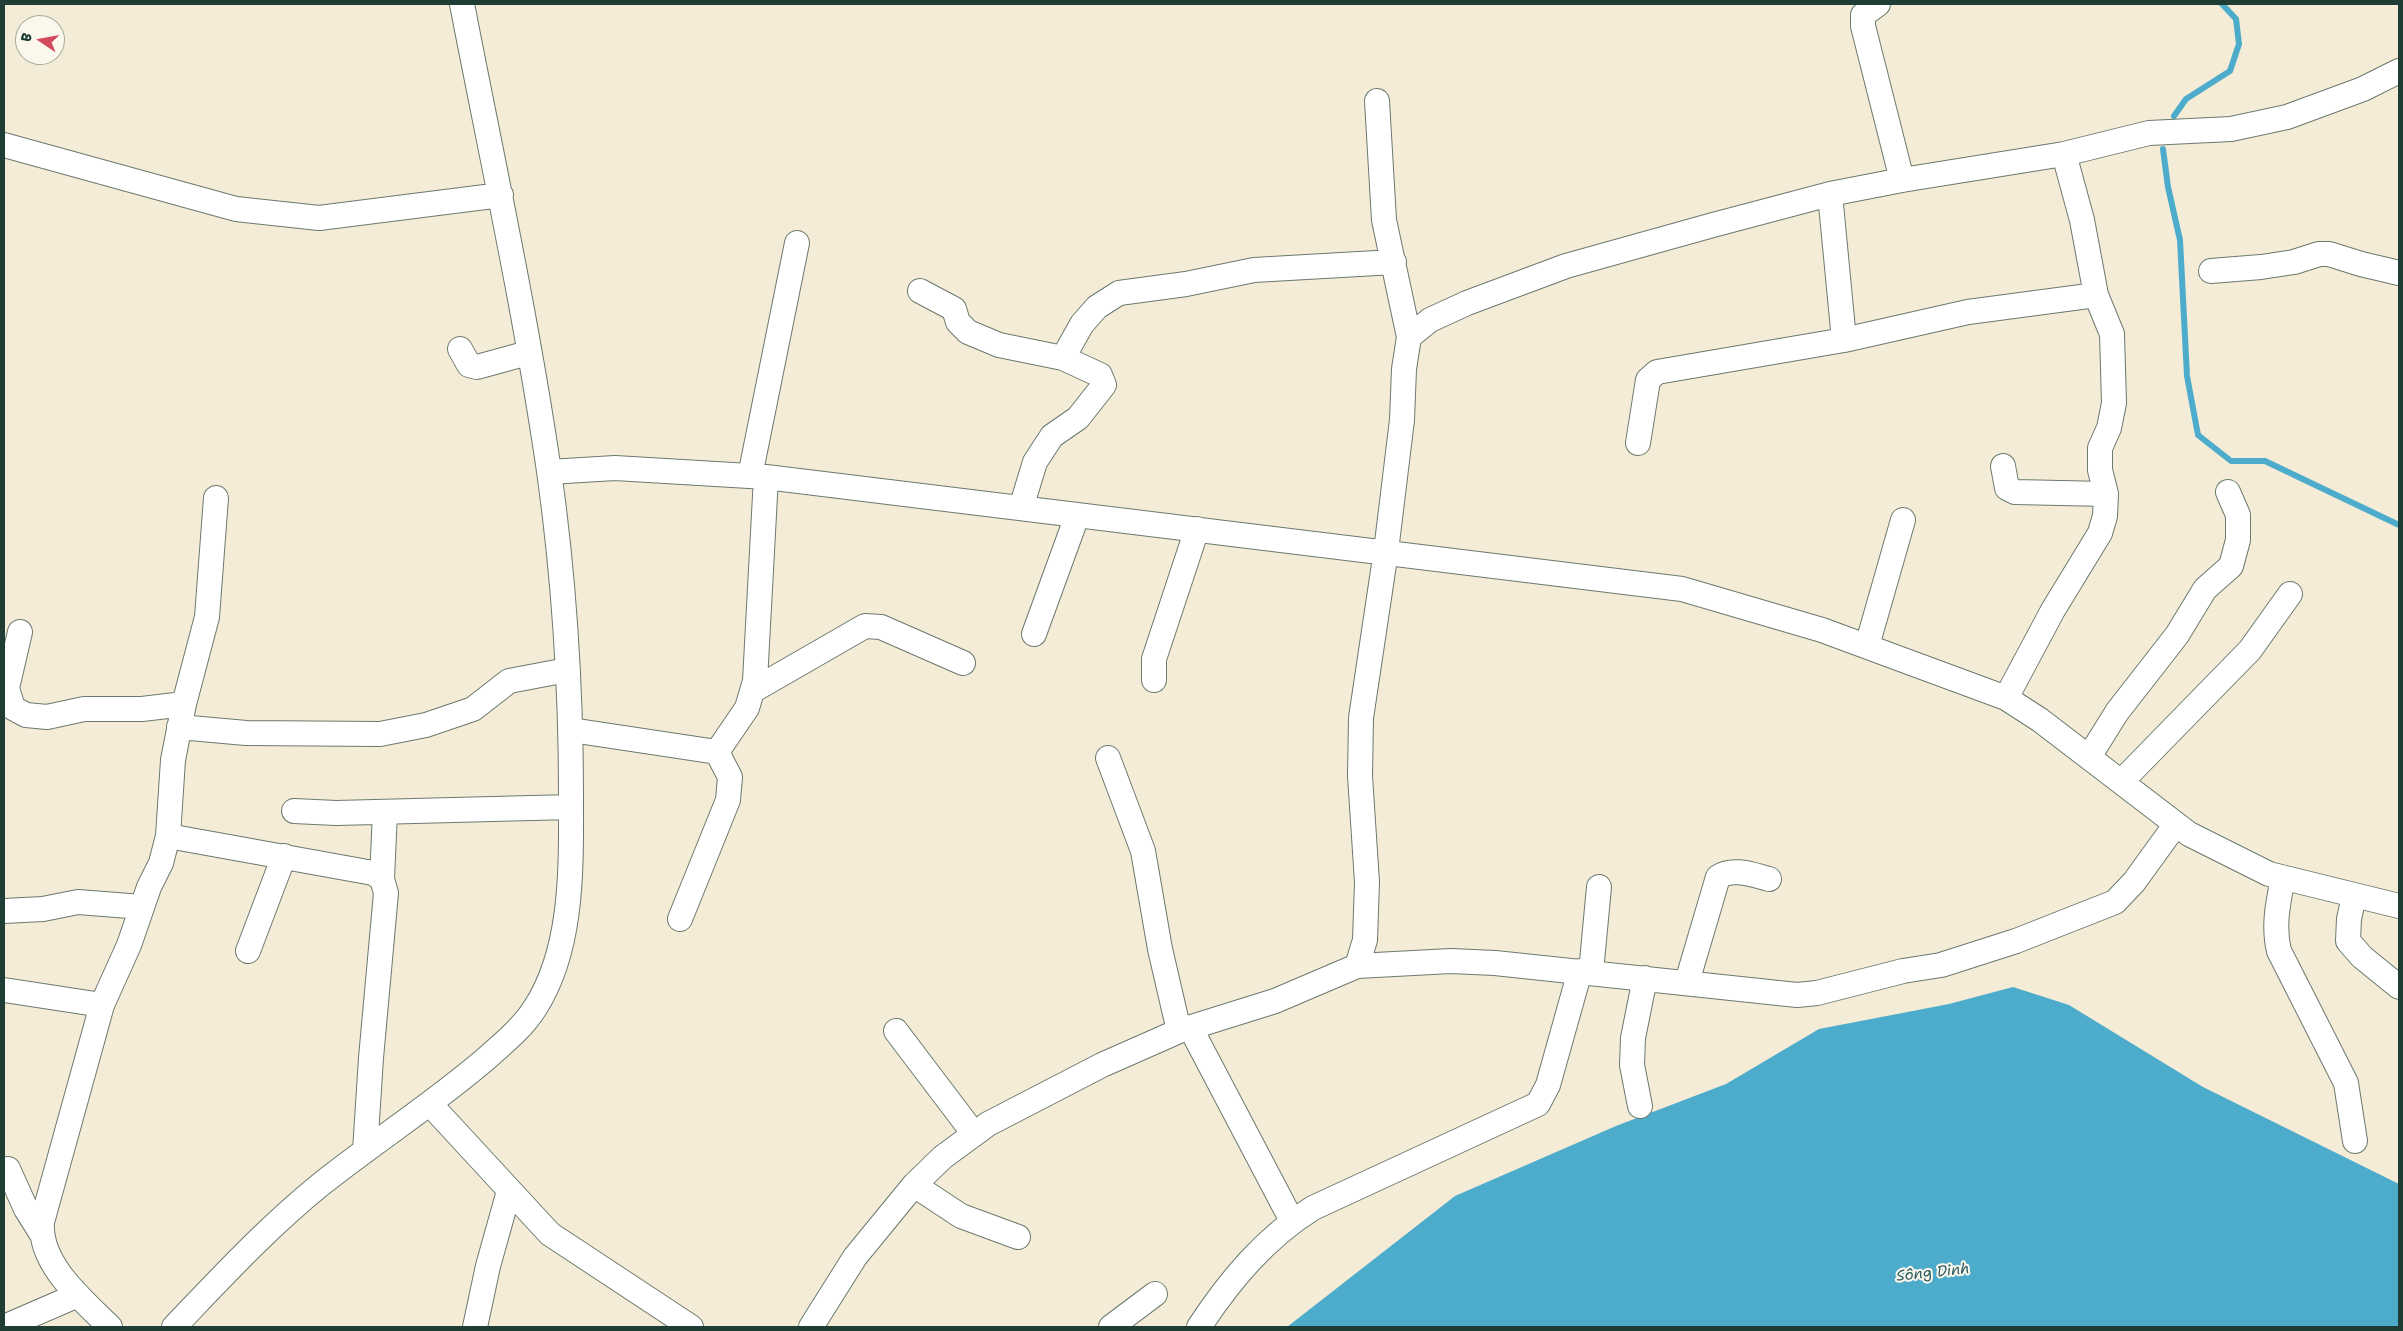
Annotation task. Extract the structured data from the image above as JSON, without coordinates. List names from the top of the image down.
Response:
{
  "water": ["Sông Dinh"],
  "north": "left"
}
